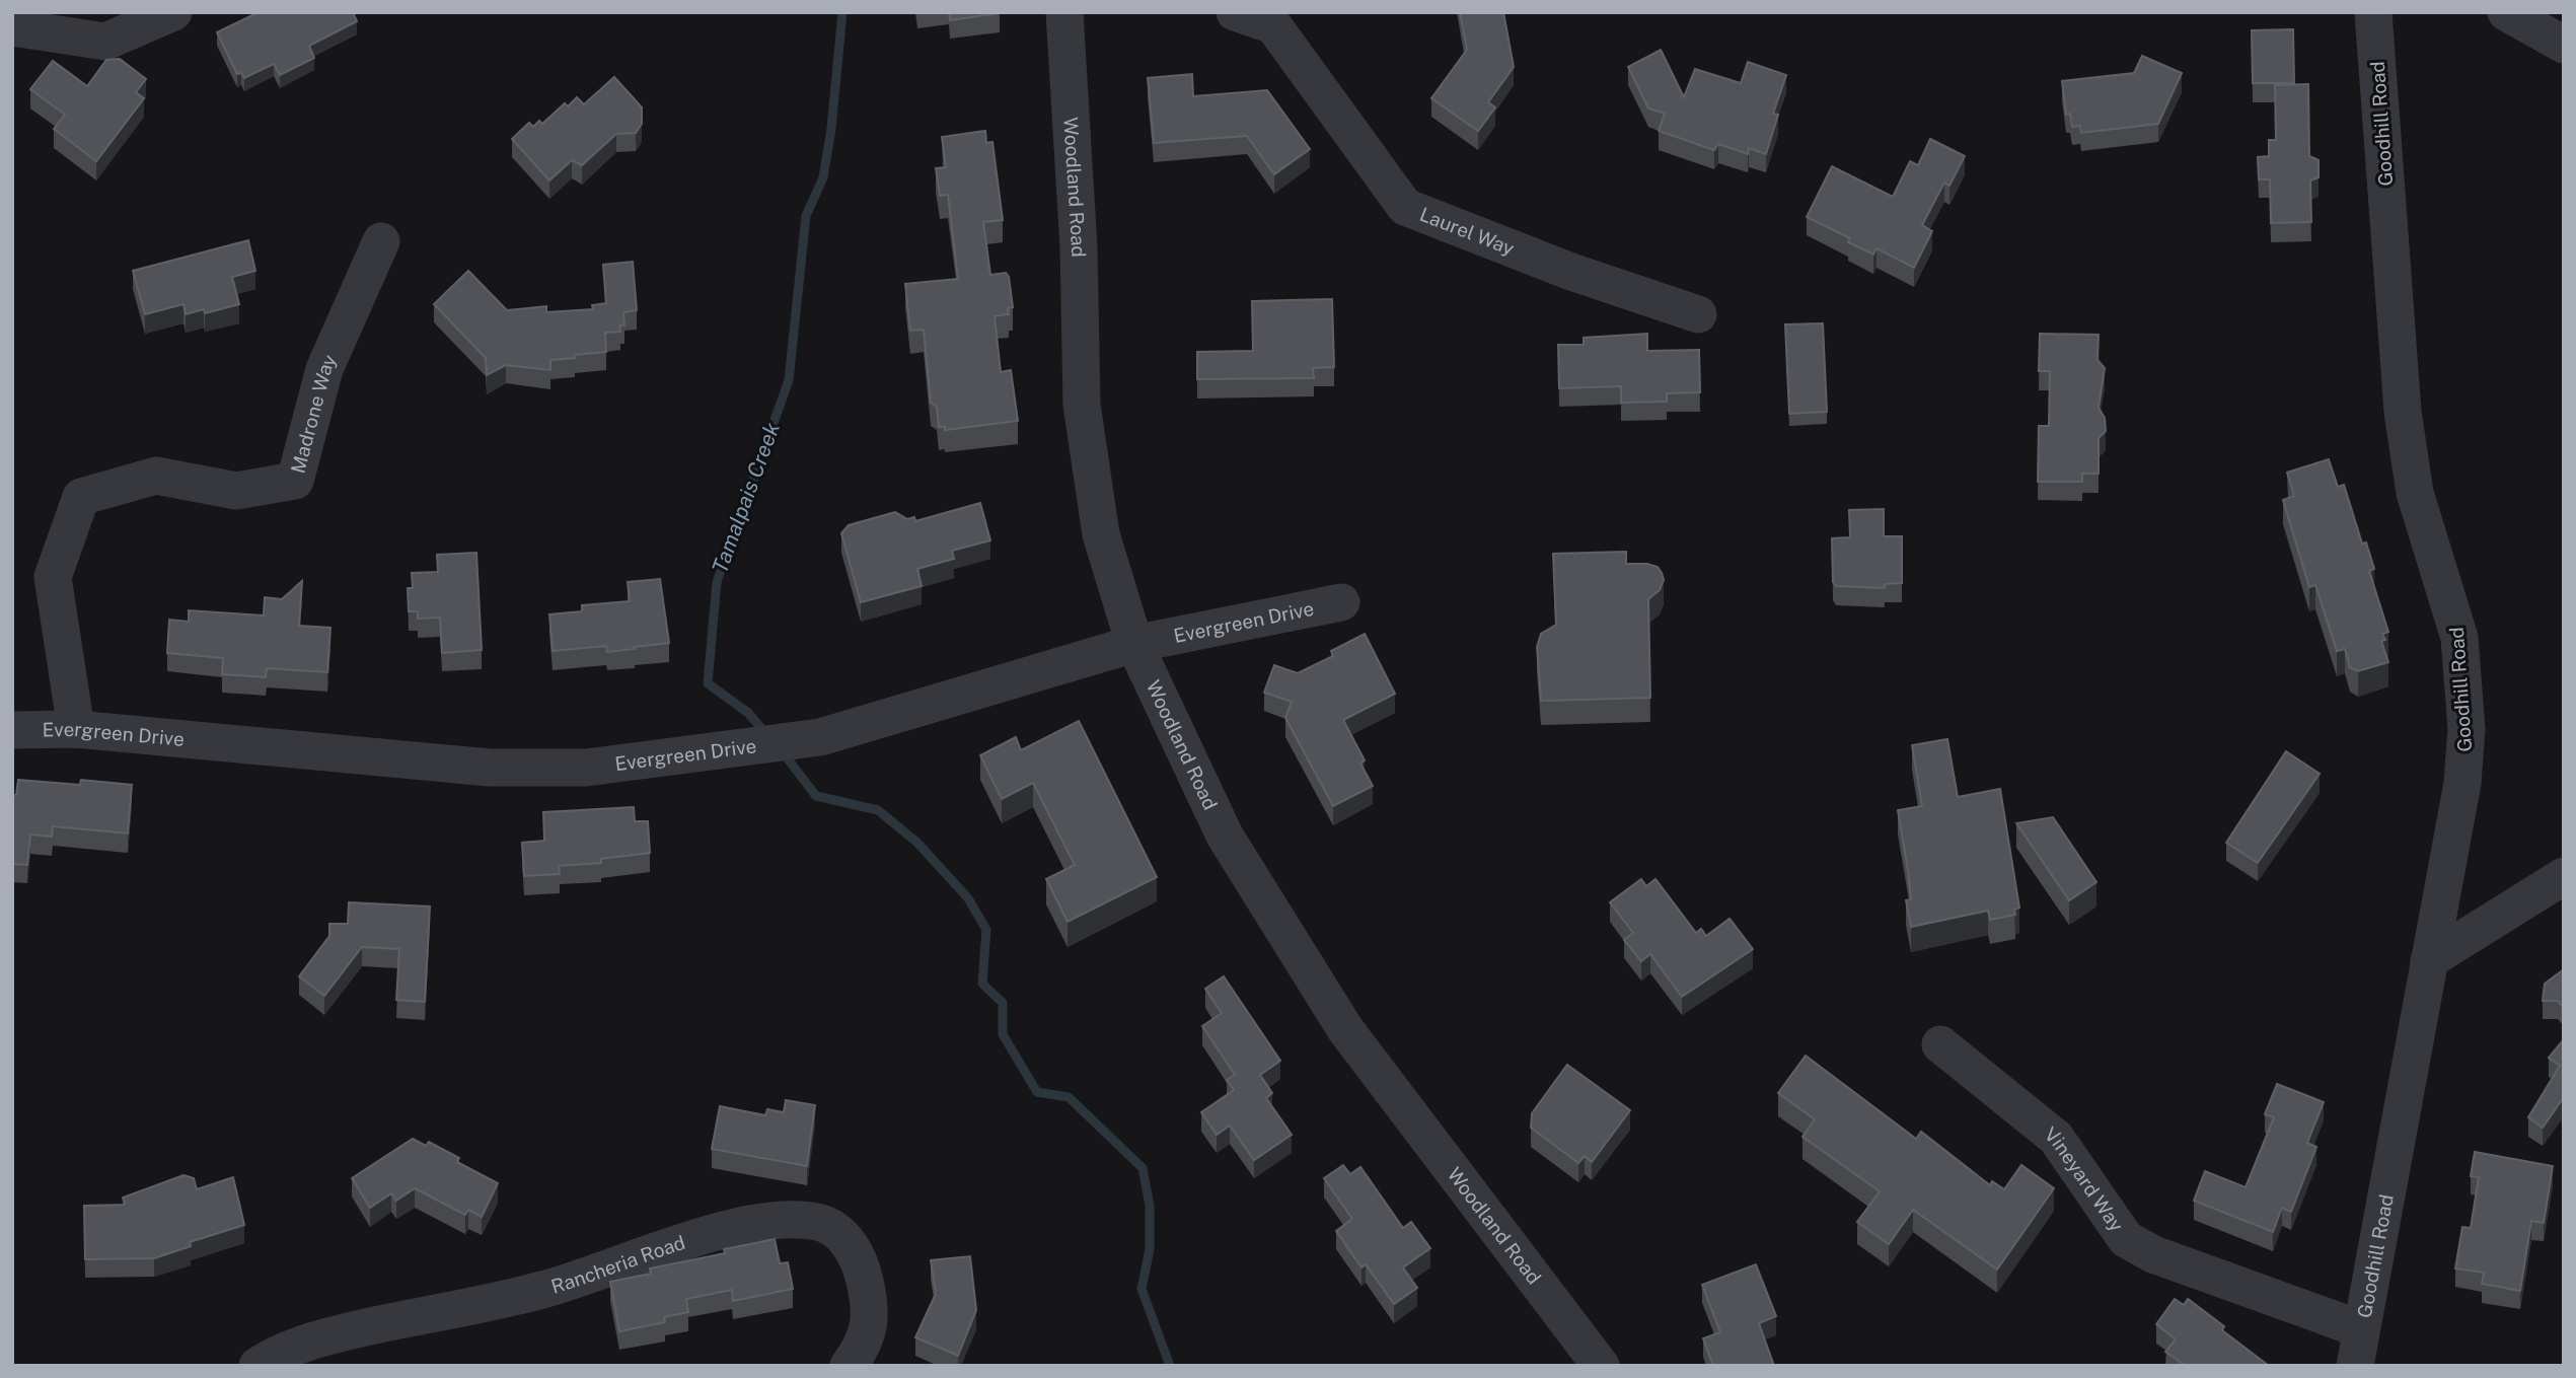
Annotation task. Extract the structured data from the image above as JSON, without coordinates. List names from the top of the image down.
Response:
{
  "streets": {
    "street": [
      "Goodhill Road",
      "Woodland Road",
      "Laurel Way",
      "Madrone Way",
      "Evergreen Drive",
      "Vineyard Way",
      "Rancheria Road"
    ]
  },
  "crossings": [
    ["Goodhill Road", "Vineyard Way"],
    ["Woodland Road", "Evergreen Drive"],
    ["Madrone Way", "Evergreen Drive"]
  ],
  "water": ["Tamalpais Creek"]
}
